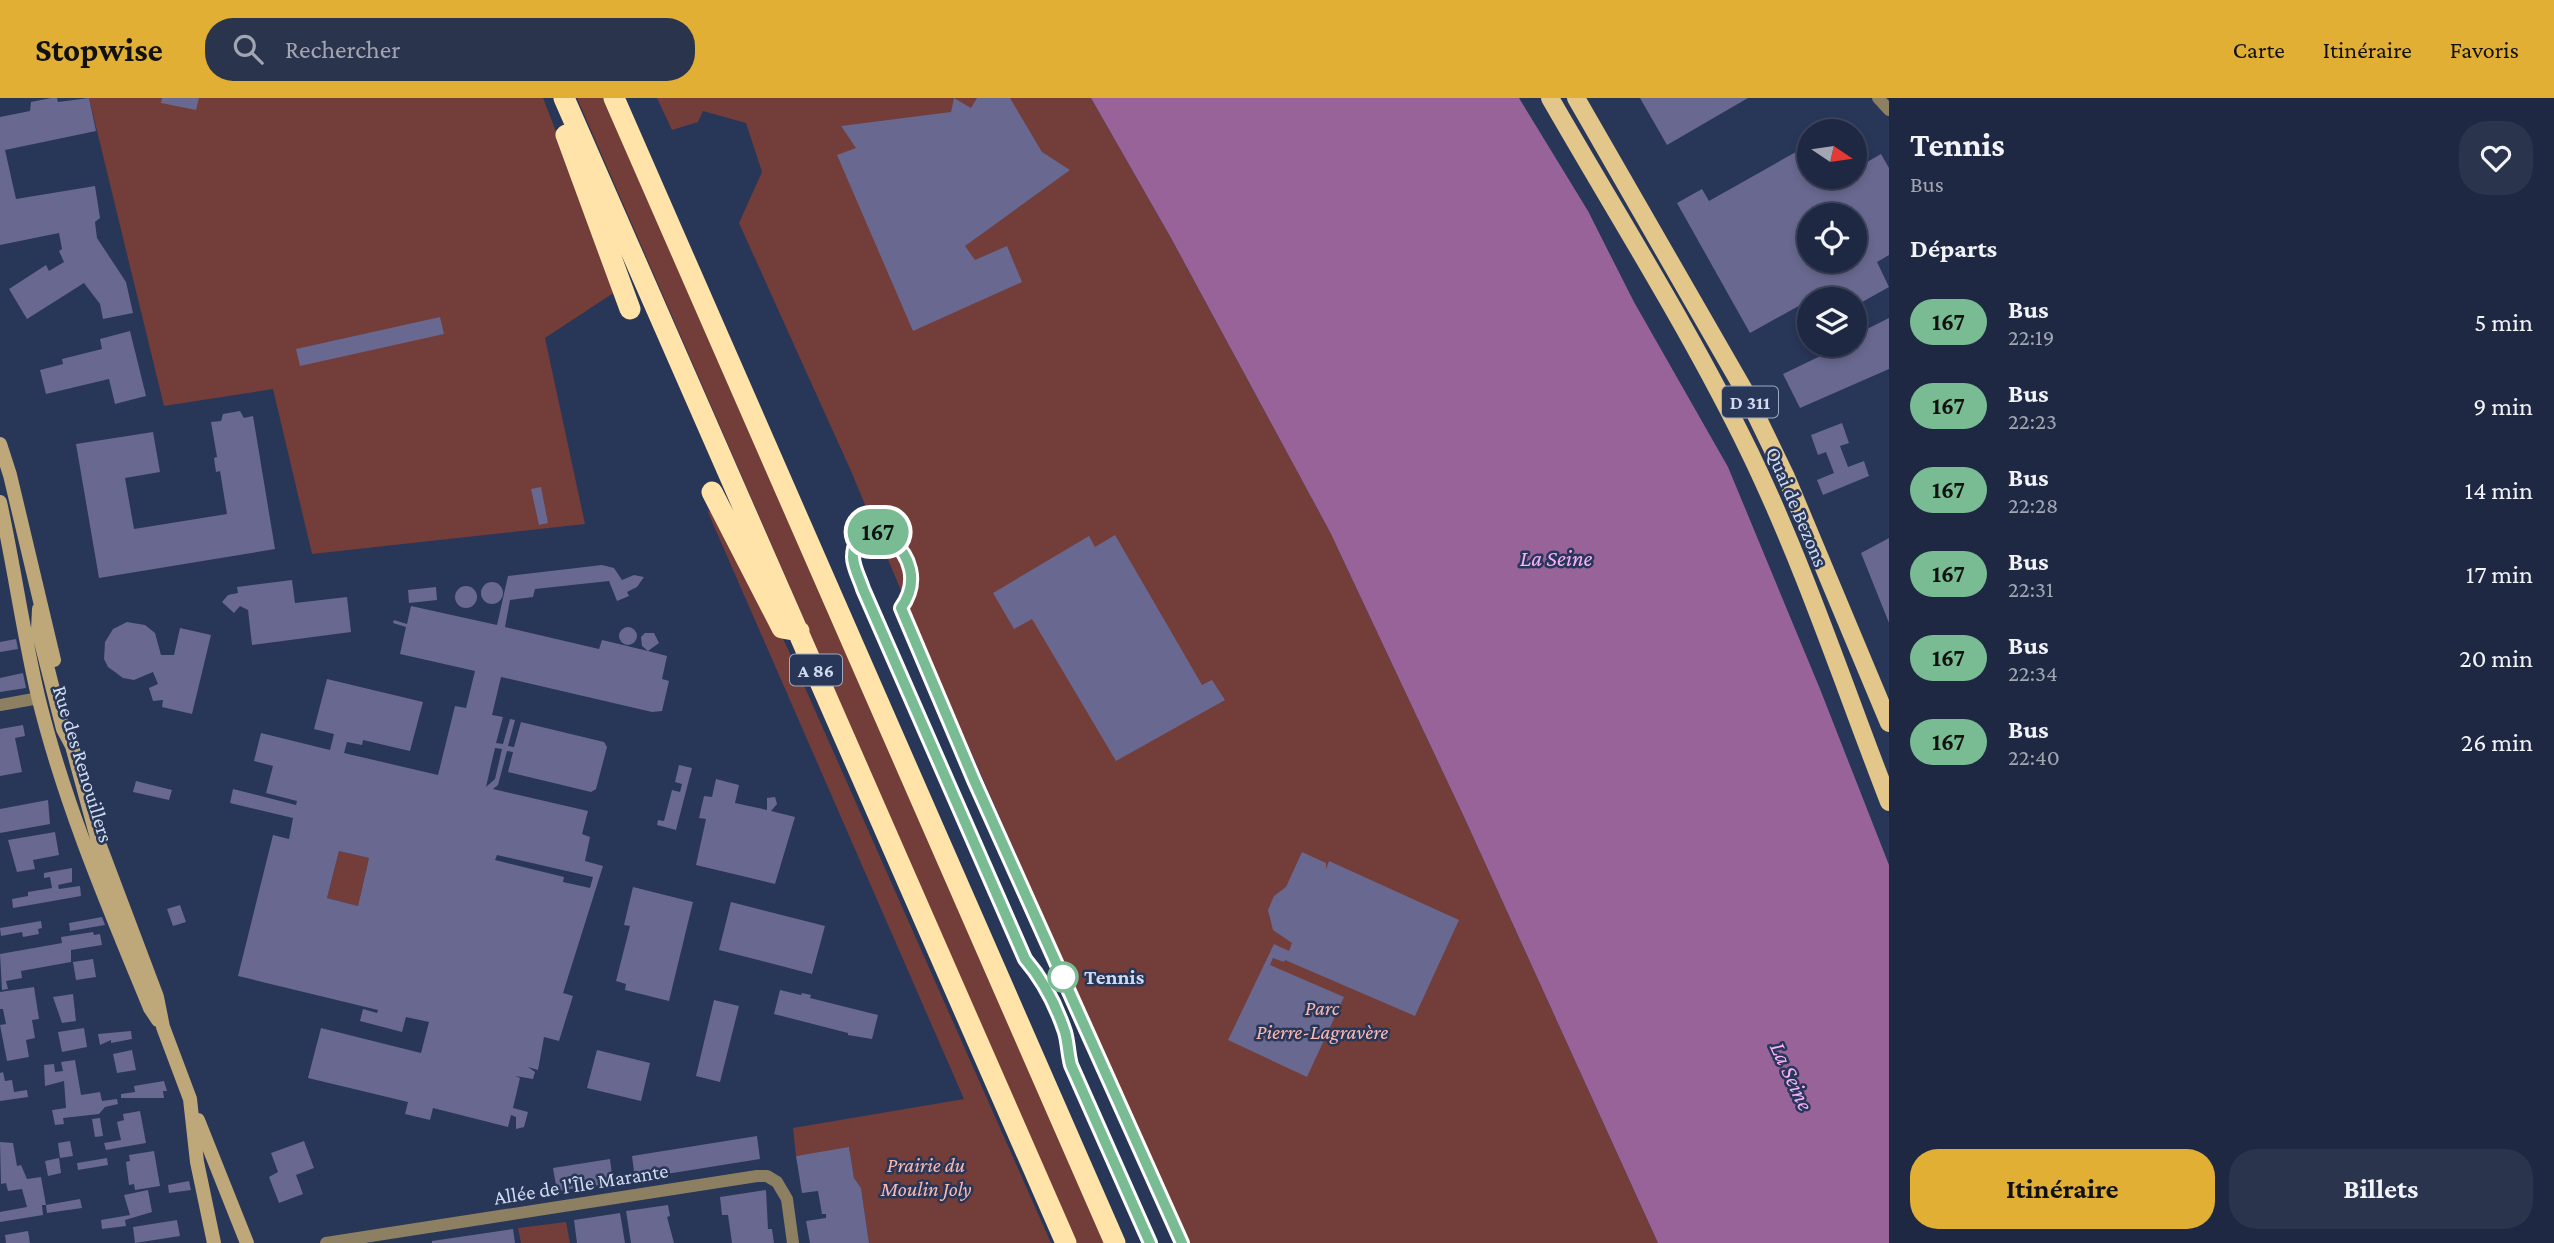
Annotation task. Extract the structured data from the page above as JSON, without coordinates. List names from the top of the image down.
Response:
{
  "streets": {
    "highway": ["A 86"],
    "main road": ["D 311", "Quai de Bezons"],
    "street": ["Rue des Renouillers", "Allée de l'Île Marante"]
  },
  "water": ["La Seine"],
  "parks": ["Parc Pierre-Lagravère", "Prairie du Moulin Joly"],
  "places": ["Tennis"],
  "lines": ["bus line 167"],
  "north": "right",
  "page": {
    "header": "Stopwise",
    "search": "Rechercher",
    "nav": ["Carte", "Itinéraire", "Favoris"],
    "on_map": "167",
    "heading": [
      ["Tennis", "Bus"],
      "Départs"
    ],
    "list": [
      {
        "mark": "167",
        "name": "Bus",
        "note": "22:19",
        "value": "5 min"
      },
      {
        "mark": "167",
        "name": "Bus",
        "note": "22:23",
        "value": "9 min"
      },
      {
        "mark": "167",
        "name": "Bus",
        "note": "22:28",
        "value": "14 min"
      },
      {
        "mark": "167",
        "name": "Bus",
        "note": "22:31",
        "value": "17 min"
      },
      {
        "mark": "167",
        "name": "Bus",
        "note": "22:34",
        "value": "20 min"
      },
      {
        "mark": "167",
        "name": "Bus",
        "note": "22:40",
        "value": "26 min"
      }
    ],
    "buttons": ["Itinéraire", "Billets"]
  }
}
